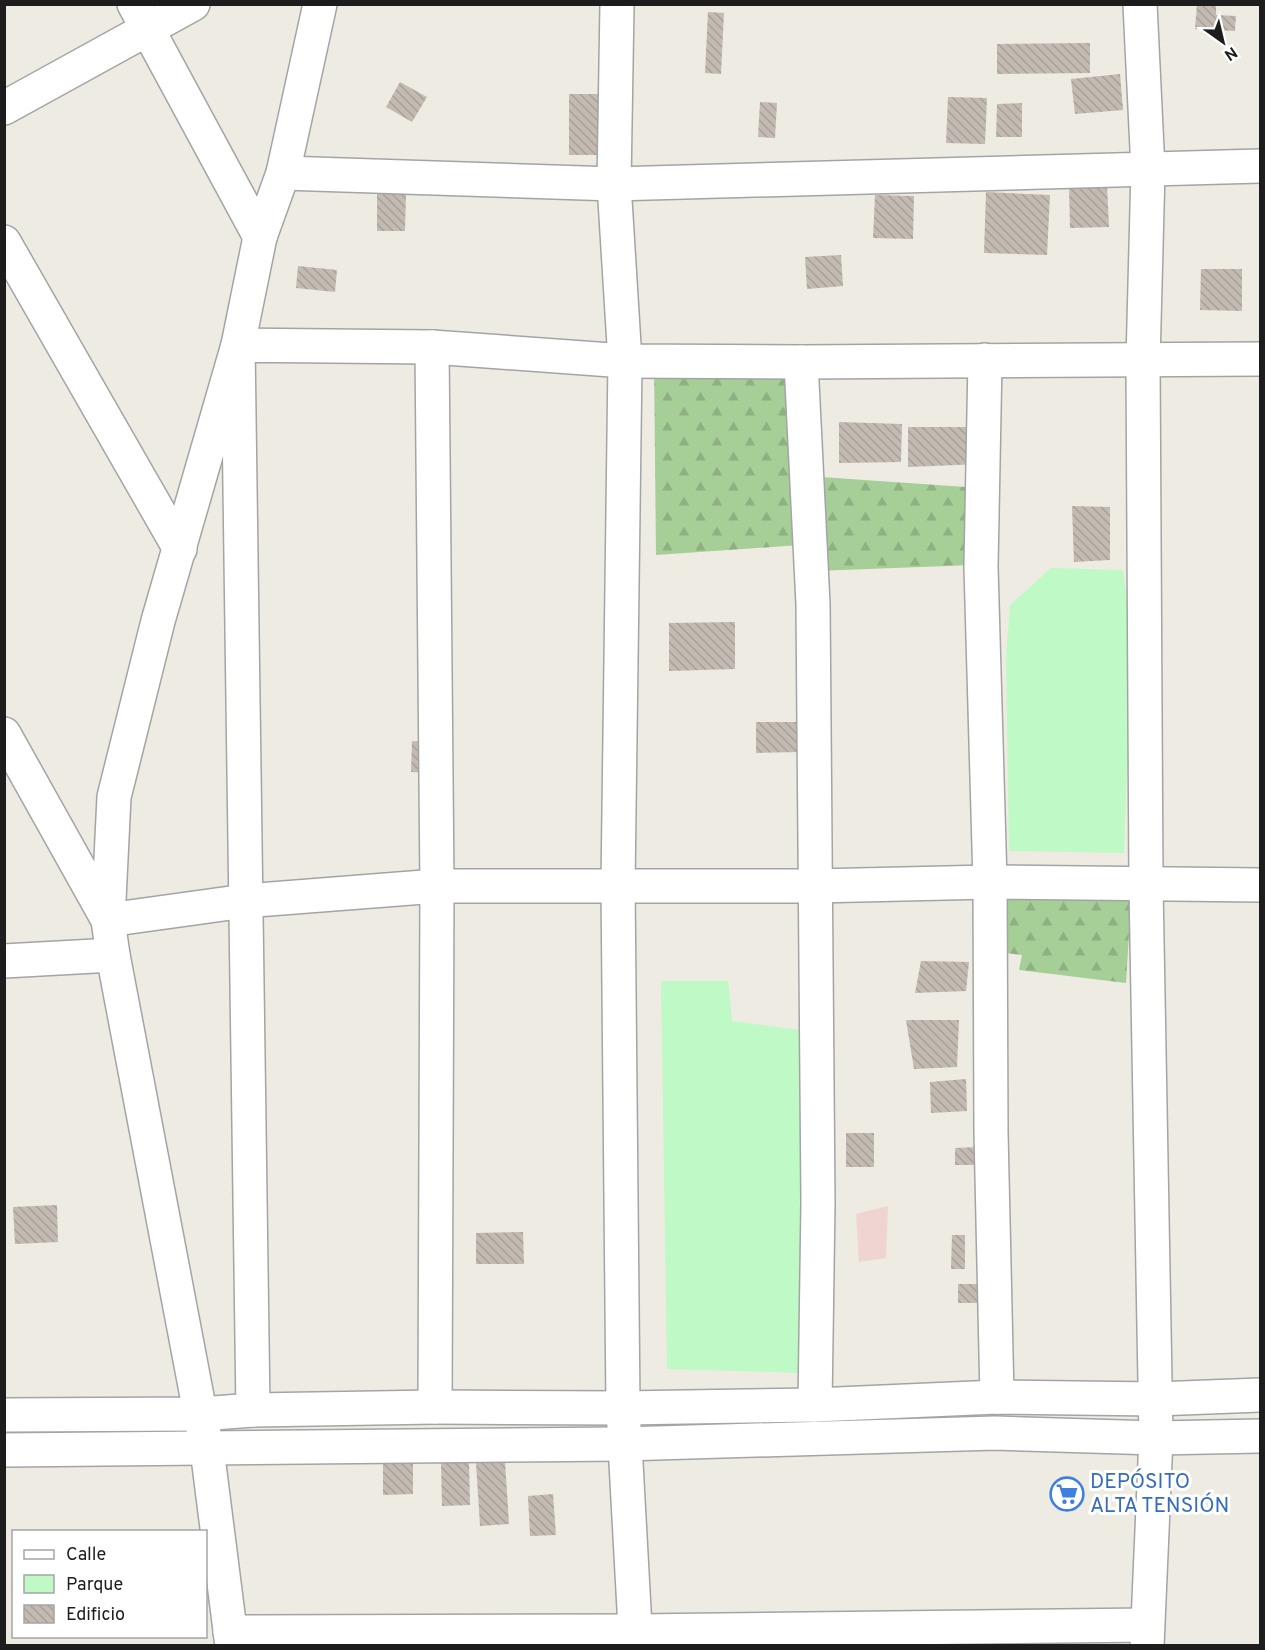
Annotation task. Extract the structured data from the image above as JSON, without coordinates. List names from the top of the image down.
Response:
{
  "places": {
    "supermarket": ["DEPÓSITO ALTA TENSIÓN"]
  },
  "legend": ["Calle", "Parque", "Edificio"],
  "north": "bottom right"
}
